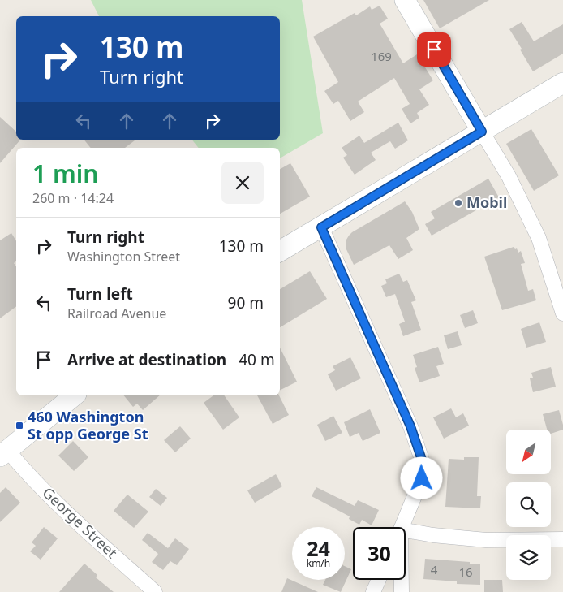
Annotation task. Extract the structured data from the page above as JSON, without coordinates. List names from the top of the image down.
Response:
{
  "streets": {
    "street": ["George Street"]
  },
  "places": {
    "other": ["Mobil"],
    "transit": ["460 Washington St opp George St"]
  },
  "house_numbers": ["169", "4", "16"],
  "north": "bottom left",
  "page": {
    "turn": ["130 m", "Turn right"],
    "heading": ["1 min", "260 m · 14:24"],
    "list": [
      {
        "name": "Turn right",
        "note": "Washington Street",
        "value": "130 m"
      },
      {
        "name": "Turn left",
        "note": "Railroad Avenue",
        "value": "90 m"
      },
      {
        "name": "Arrive at destination",
        "value": "40 m"
      }
    ],
    "speed": "24 km/h",
    "limit": "30"
  }
}
